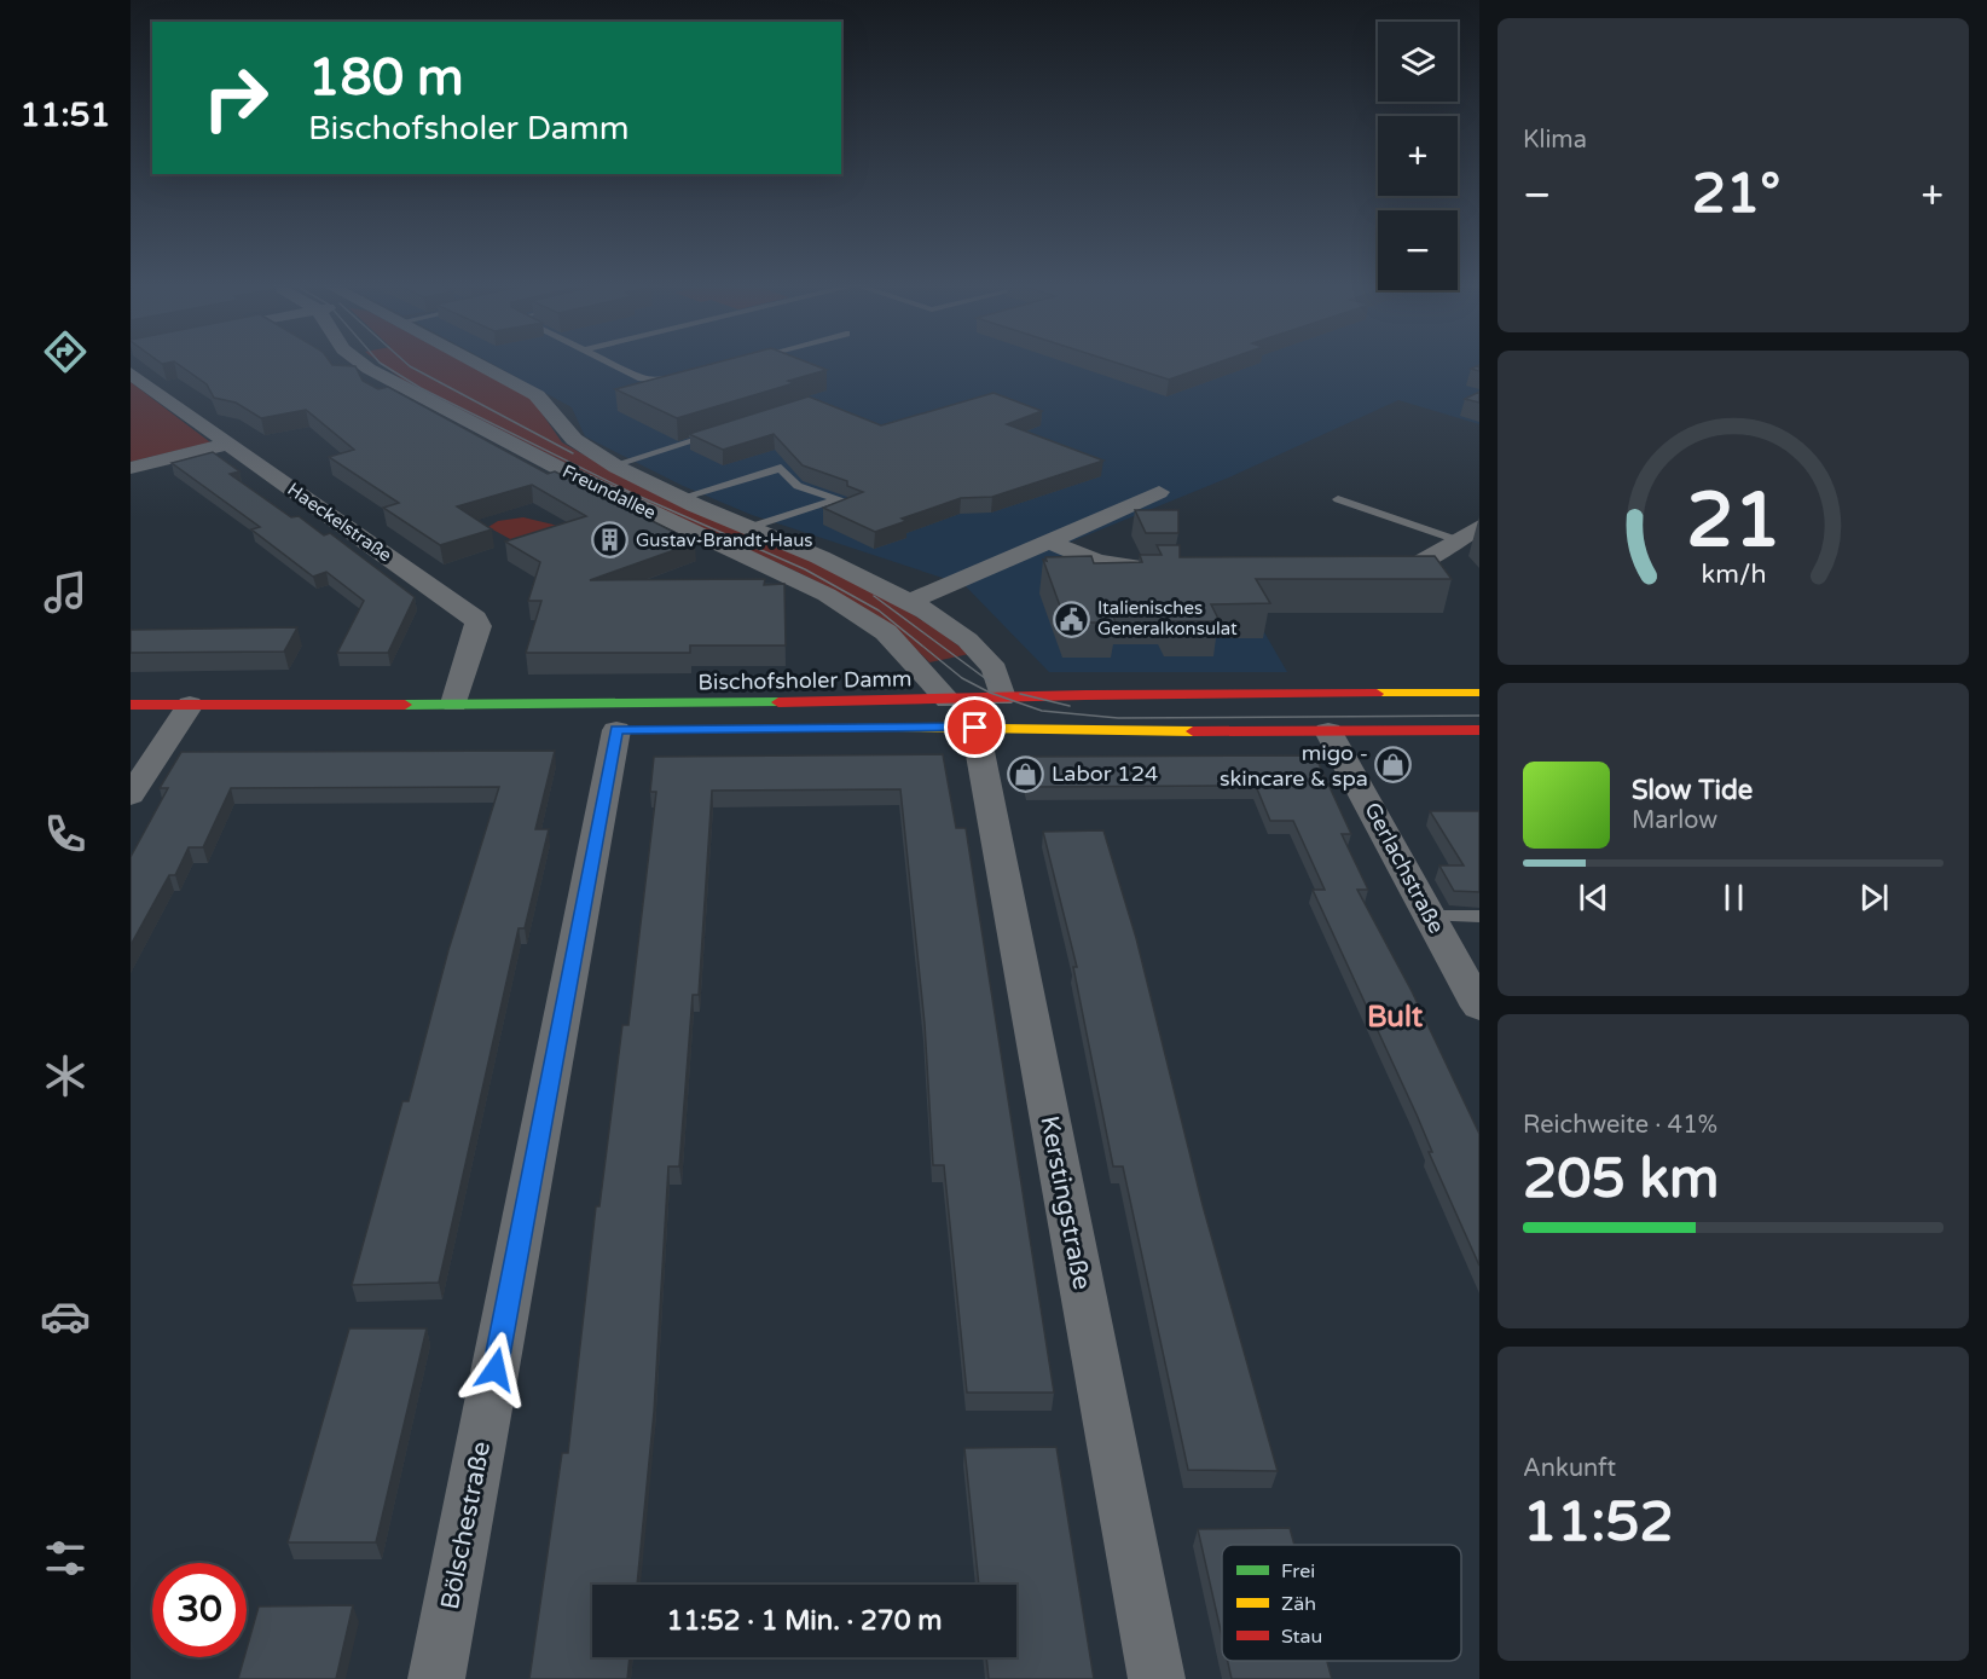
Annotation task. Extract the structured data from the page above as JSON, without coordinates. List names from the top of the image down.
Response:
{
  "streets": {
    "main road": ["Bischofsholer Damm"],
    "street": [
      "Freundallee",
      "Haeckelstraße",
      "Gerlachstraße",
      "Kerstingstraße",
      "Bölschestraße"
    ]
  },
  "crossings": [
    ["Freundallee", "Bischofsholer Damm"],
    ["Freundallee", "Kerstingstraße"],
    ["Haeckelstraße", "Bischofsholer Damm"],
    ["Bischofsholer Damm", "Gerlachstraße"],
    ["Bischofsholer Damm", "Kerstingstraße"]
  ],
  "districts": ["Bult"],
  "places": {
    "building": ["Gustav-Brandt-Haus"],
    "public building": ["Italienisches Generalkonsulat"],
    "shop": ["migo - skincare & spa", "Labor 124"]
  },
  "legend": ["Frei", "Zäh", "Stau"],
  "page": {
    "tabs": "11:51",
    "tile": [
      "Klima",
      ["Reichweite · 41%", "205 km"],
      ["Ankunft", "11:52"]
    ],
    "map_buttons": ["+", "−"],
    "turn": ["180 m", "Bischofsholer Damm"],
    "heat": ["−", "21°", "+"],
    "song": ["Slow Tide", "Marlow"],
    "limit": "30",
    "trip": "11:52 · 1 Min. · 270 m",
    "gauge": ["21", "km/h"]
  }
}
